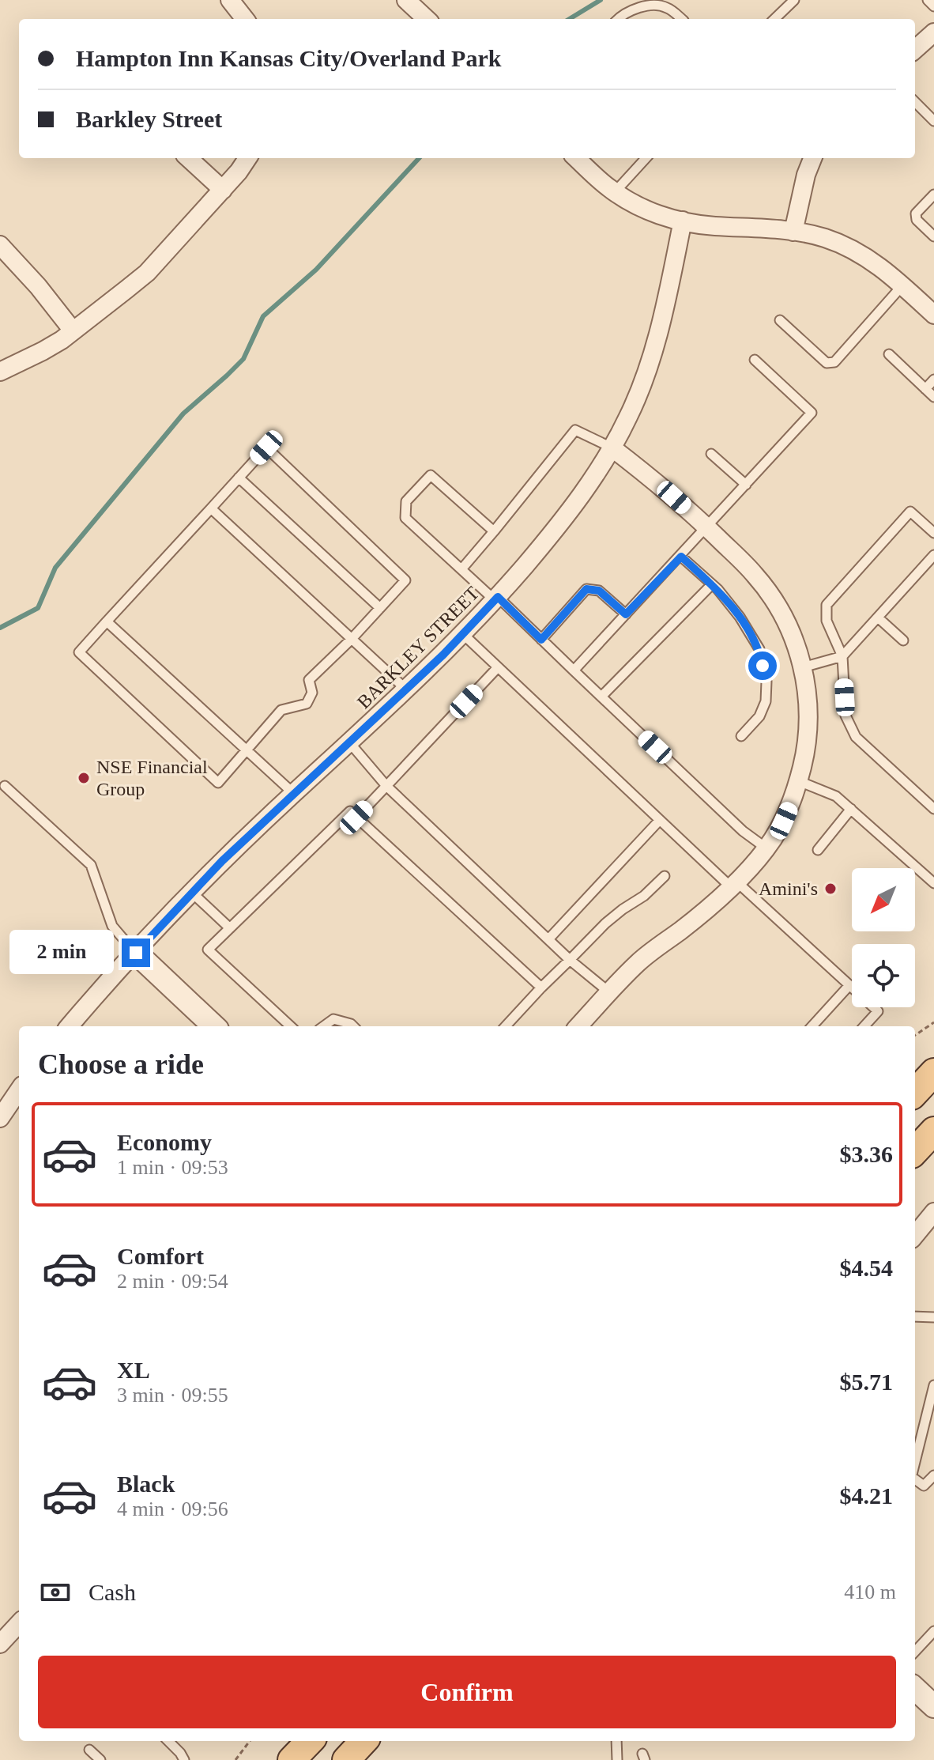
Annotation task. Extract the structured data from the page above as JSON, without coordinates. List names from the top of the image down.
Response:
{
  "streets": {
    "street": ["BARKLEY STREET"]
  },
  "places": ["NSE Financial Group", "Amini's"],
  "north": "bottom left",
  "page": {
    "banner": ["Hampton Inn Kansas City/Overland Park", "Barkley Street"],
    "bubble": "2 min",
    "heading": "Choose a ride",
    "list": [
      {
        "name": "Economy",
        "note": "1 min · 09:53",
        "value": "$3.36"
      },
      {
        "name": "Comfort",
        "note": "2 min · 09:54",
        "value": "$4.54"
      },
      {
        "name": "XL",
        "note": "3 min · 09:55",
        "value": "$5.71"
      },
      {
        "name": "Black",
        "note": "4 min · 09:56",
        "value": "$4.21"
      }
    ],
    "pay": ["Cash", "410 m"],
    "buttons": "Confirm"
  }
}
